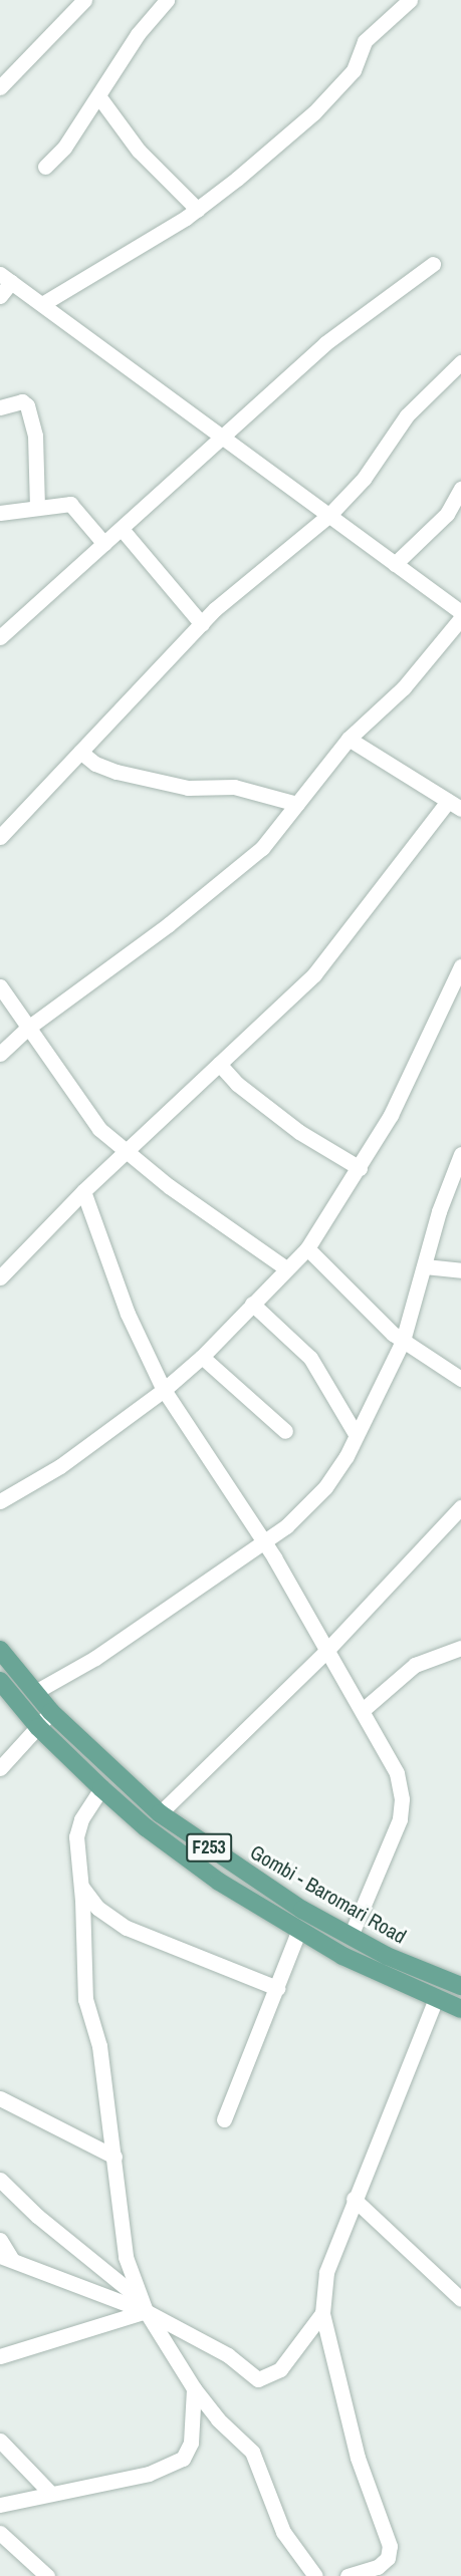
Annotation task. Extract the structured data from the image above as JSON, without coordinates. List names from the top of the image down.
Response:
{
  "streets": {
    "main road": ["F253", "Gombi - Baromari Road"]
  }
}
